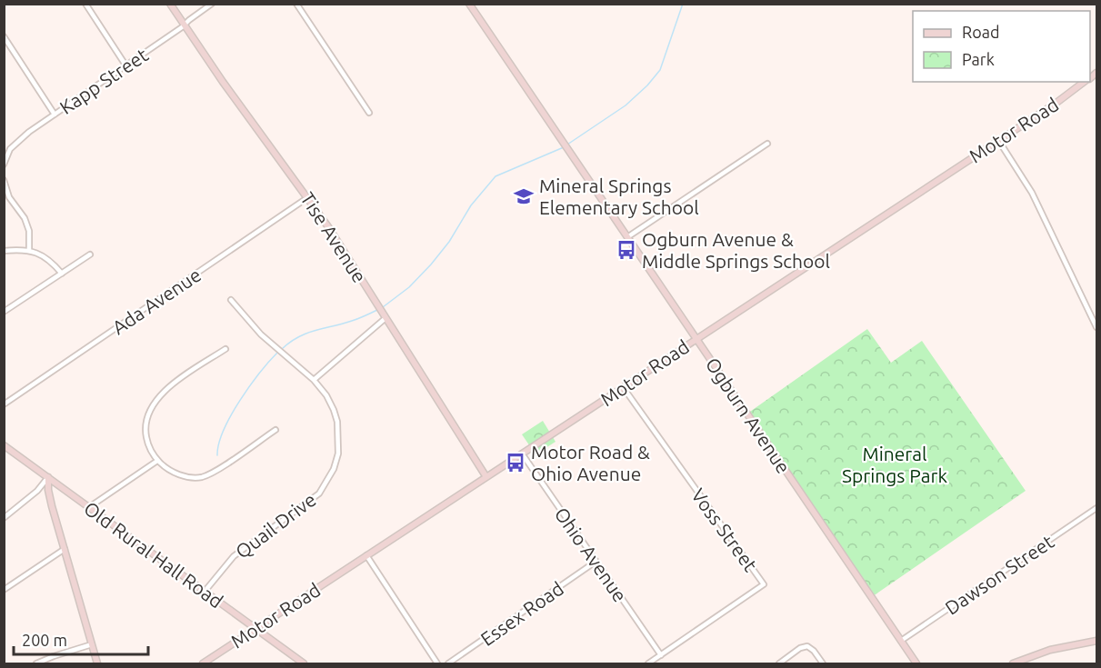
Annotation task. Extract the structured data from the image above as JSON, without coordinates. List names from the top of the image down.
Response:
{
  "streets": {
    "street": [
      "Kapp Street",
      "Motor Road",
      "Tise Avenue",
      "Ada Avenue",
      "Ogburn Avenue",
      "Quail Drive",
      "Voss Street",
      "Old Rural Hall Road",
      "Ohio Avenue",
      "Dawson Street",
      "Essex Road"
    ]
  },
  "crossings": [
    ["Kapp Street", "Tise Avenue"],
    ["Motor Road", "Tise Avenue"],
    ["Motor Road", "Ogburn Avenue"],
    ["Motor Road", "Voss Street"],
    ["Motor Road", "Old Rural Hall Road"],
    ["Motor Road", "Ohio Avenue"],
    ["Tise Avenue", "Ada Avenue"],
    ["Ogburn Avenue", "Dawson Street"],
    ["Quail Drive", "Old Rural Hall Road"],
    ["Voss Street", "Ohio Avenue"],
    ["Ohio Avenue", "Essex Road"]
  ],
  "parks": ["Mineral Springs Park"],
  "places": {
    "school or university": ["Mineral Springs Elementary School"],
    "bus stop": ["Ogburn Avenue & Middle Springs School", "Motor Road & Ohio Avenue"]
  },
  "legend": ["Road", "Park"],
  "scale_bar": "200 m"
}
